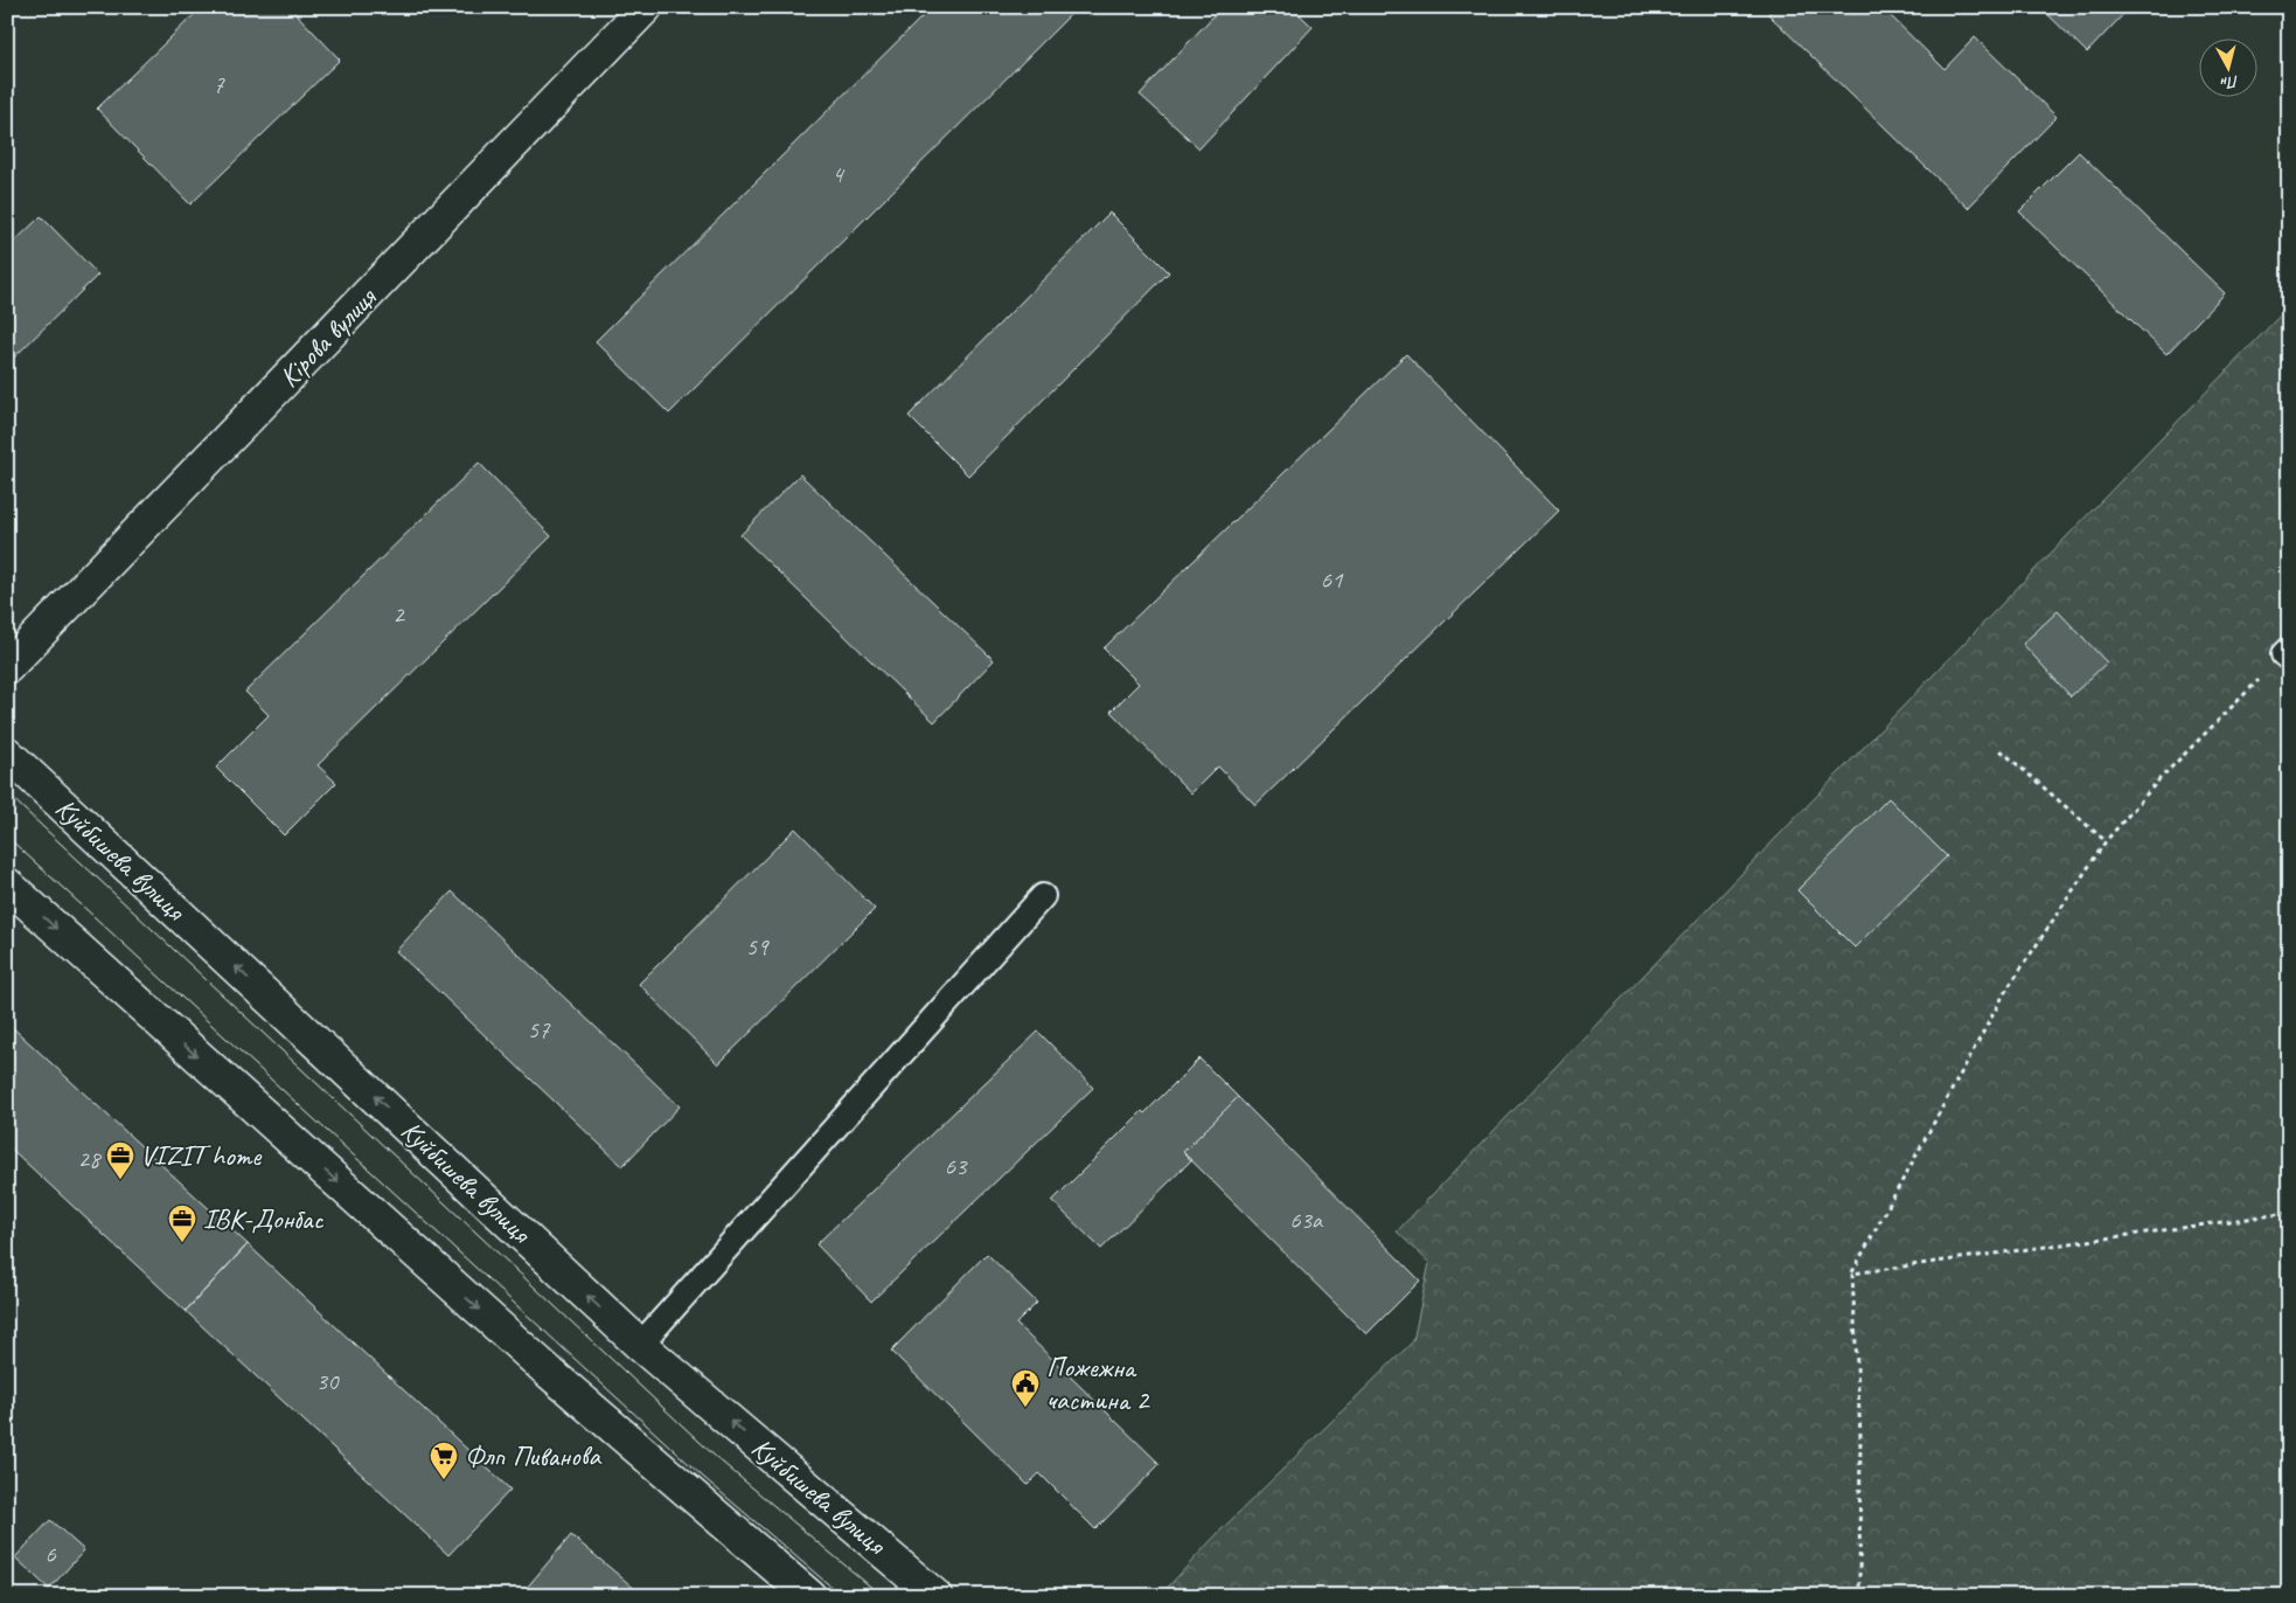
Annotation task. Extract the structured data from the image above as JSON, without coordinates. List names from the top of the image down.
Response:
{
  "streets": {
    "main road": ["Кірова вулиця", "Куйбишева вулиця"]
  },
  "places": {
    "office": ["VIZIT home", "ІВК-Донбас"],
    "public building": ["Пожежна частина 2"],
    "supermarket": ["Флп Пиванова"]
  },
  "house_numbers": [
    "7",
    "4",
    "61",
    "2",
    "59",
    "57",
    "28",
    "63",
    "63а",
    "30",
    "6"
  ],
  "north": "bottom"
}
